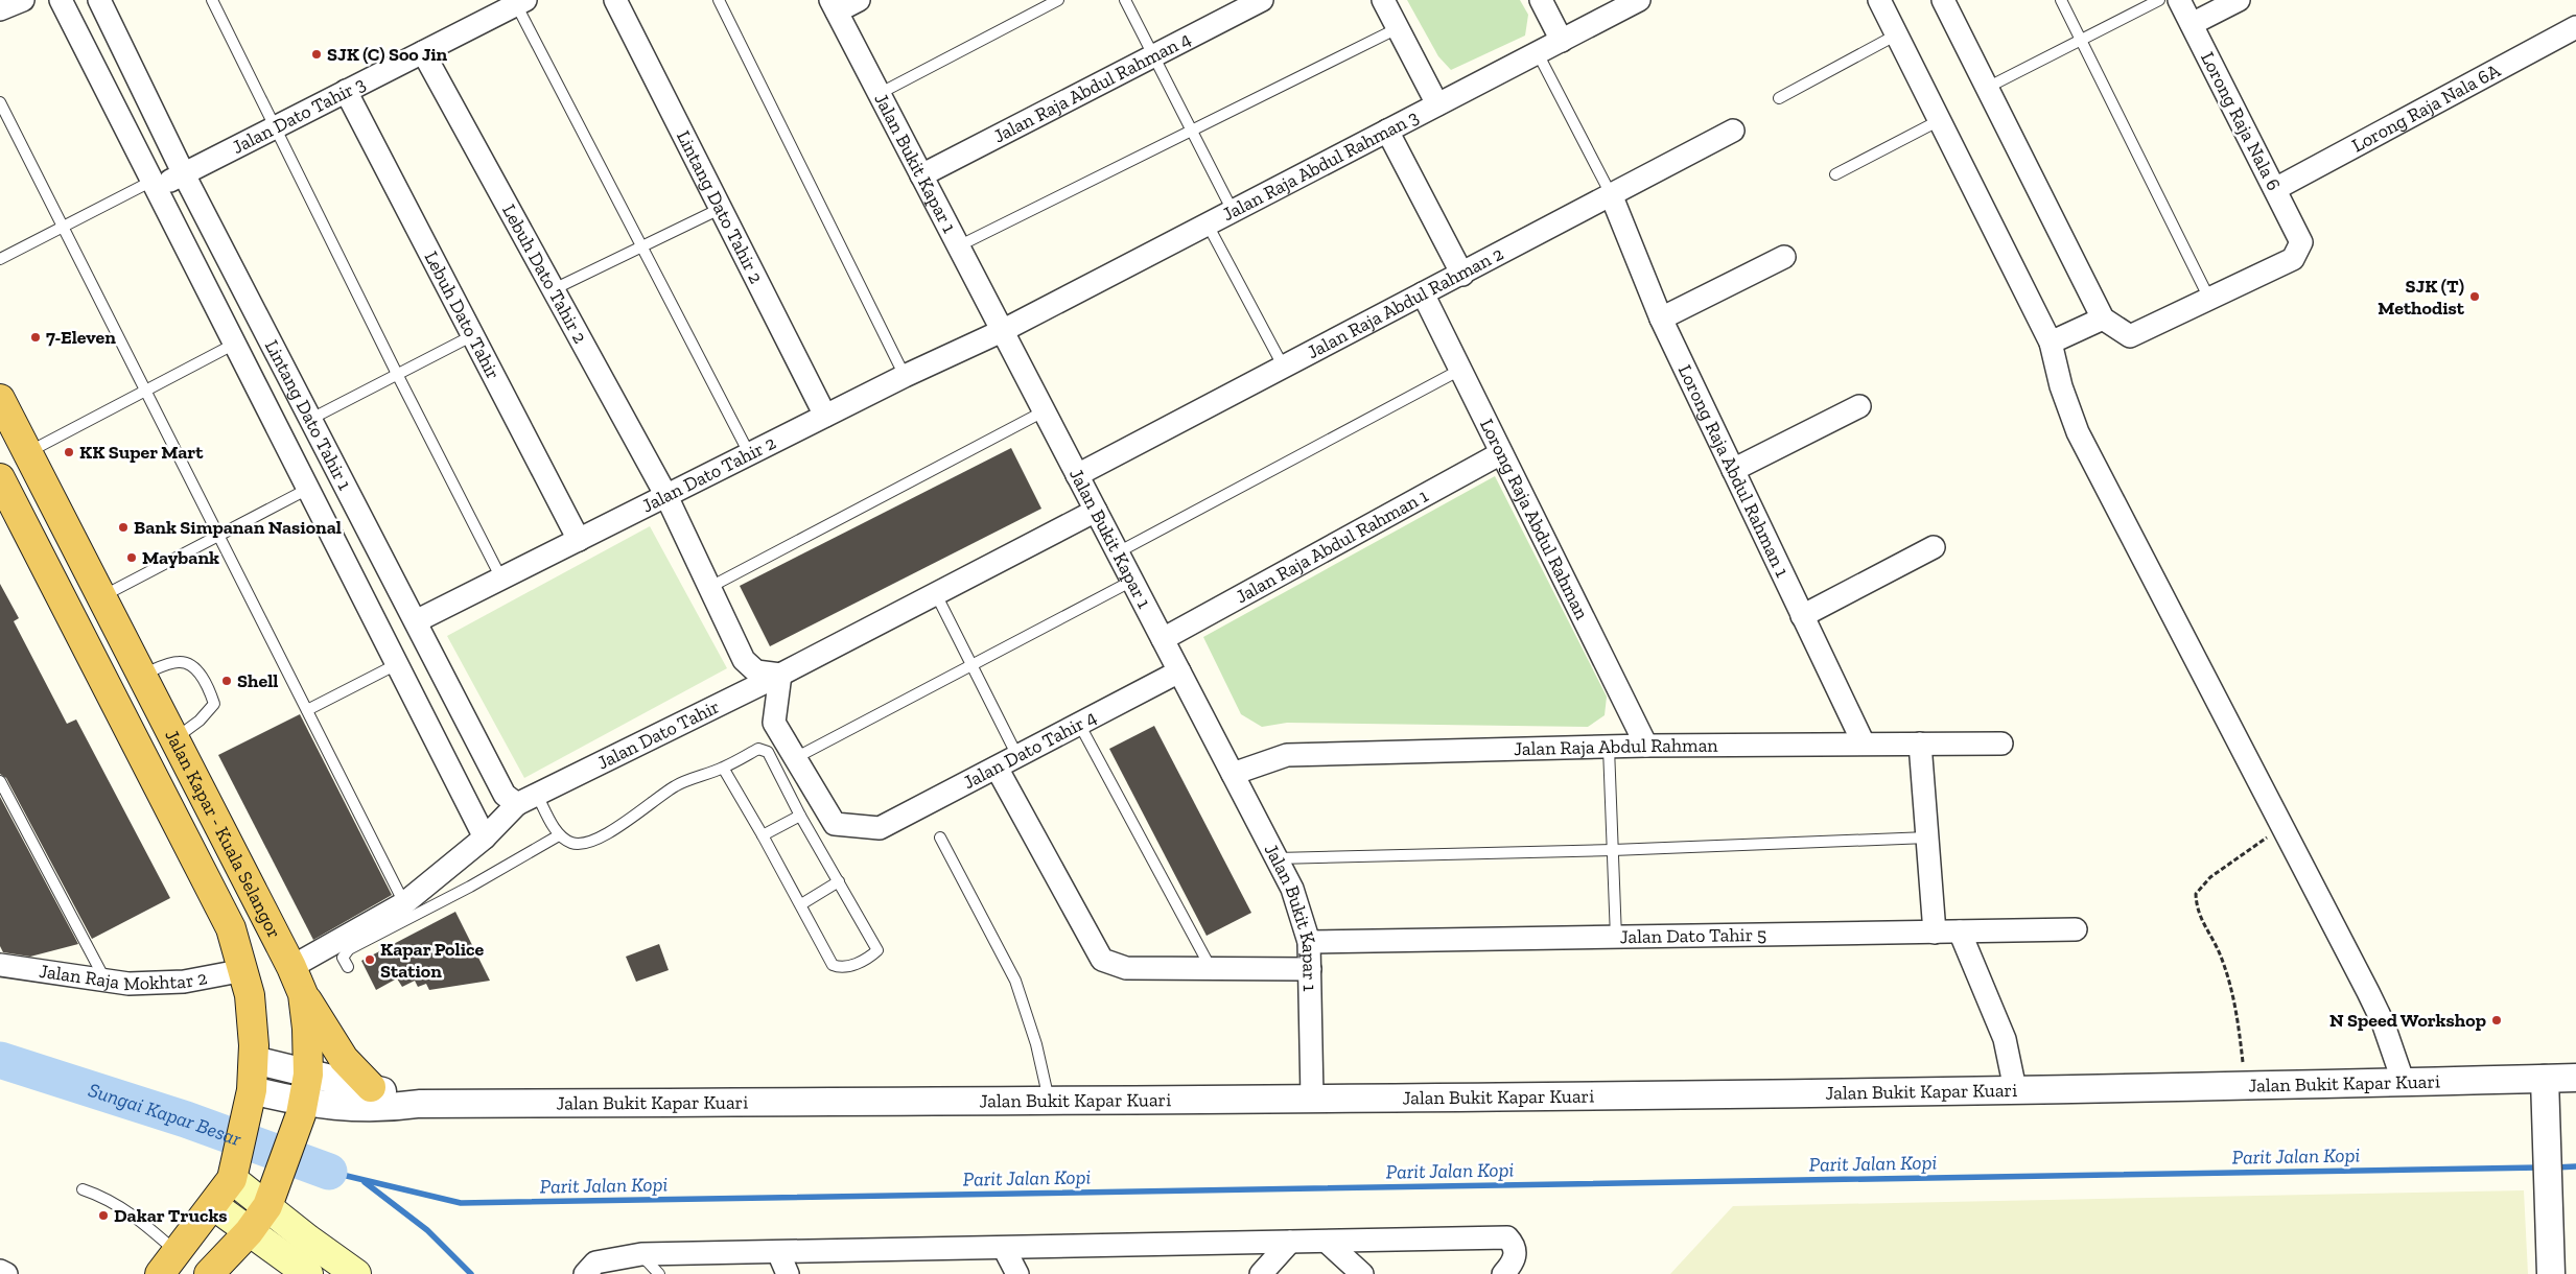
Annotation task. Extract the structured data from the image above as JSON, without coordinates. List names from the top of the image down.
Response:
{
  "streets": {
    "highway": ["Jalan Kapar - Kuala Selangor"],
    "street": [
      "Jalan Raja Abdul Rahman 4",
      "Lorong Raja Nala 6A",
      "Jalan Dato Tahir 3",
      "Lorong Raja Nala 6",
      "Jalan Bukit Kapar 1",
      "Jalan Raja Abdul Rahman 3",
      "Lintang Dato Tahir 2",
      "Lebuh Dato Tahir 2",
      "Jalan Raja Abdul Rahman 2",
      "Lebuh Dato Tahir",
      "Lintang Dato Tahir 1",
      "Lorong Raja Abdul Rahman 1",
      "Jalan Dato Tahir 2",
      "Lorong Raja Abdul Rahman",
      "Jalan Raja Abdul Rahman 1",
      "Jalan Dato Tahir",
      "Jalan Raja Abdul Rahman",
      "Jalan Dato Tahir 4",
      "Jalan Dato Tahir 5",
      "Jalan Raja Mokhtar 2",
      "Jalan Bukit Kapar Kuari"
    ]
  },
  "crossings": [
    ["Jalan Raja Abdul Rahman 4", "Jalan Bukit Kapar 1"],
    ["Lorong Raja Nala 6A", "Lorong Raja Nala 6"],
    ["Jalan Dato Tahir 3", "Lebuh Dato Tahir 2"],
    ["Jalan Dato Tahir 3", "Lebuh Dato Tahir"],
    ["Jalan Dato Tahir 3", "Lintang Dato Tahir 1"],
    ["Jalan Bukit Kapar 1", "Jalan Raja Abdul Rahman 3"],
    ["Jalan Bukit Kapar 1", "Jalan Raja Abdul Rahman 2"],
    ["Jalan Bukit Kapar 1", "Jalan Dato Tahir 2"],
    ["Jalan Bukit Kapar 1", "Jalan Raja Abdul Rahman 1"],
    ["Jalan Bukit Kapar 1", "Jalan Dato Tahir"],
    ["Jalan Bukit Kapar 1", "Jalan Raja Abdul Rahman"],
    ["Jalan Bukit Kapar 1", "Jalan Dato Tahir 4"],
    ["Jalan Bukit Kapar 1", "Jalan Dato Tahir 5"],
    ["Jalan Bukit Kapar 1", "Jalan Bukit Kapar Kuari"],
    ["Jalan Raja Abdul Rahman 3", "Jalan Dato Tahir 2"],
    ["Lintang Dato Tahir 2", "Jalan Dato Tahir 2"],
    ["Lebuh Dato Tahir 2", "Jalan Dato Tahir 2"],
    ["Lebuh Dato Tahir 2", "Jalan Dato Tahir"],
    ["Jalan Raja Abdul Rahman 2", "Lorong Raja Abdul Rahman 1"],
    ["Jalan Raja Abdul Rahman 2", "Lorong Raja Abdul Rahman"],
    ["Lebuh Dato Tahir", "Jalan Dato Tahir 2"],
    ["Lintang Dato Tahir 1", "Jalan Dato Tahir 2"],
    ["Lintang Dato Tahir 1", "Jalan Dato Tahir"],
    ["Lorong Raja Abdul Rahman 1", "Jalan Raja Abdul Rahman"],
    ["Lorong Raja Abdul Rahman", "Jalan Raja Abdul Rahman 1"],
    ["Lorong Raja Abdul Rahman", "Jalan Raja Abdul Rahman"],
    ["Jalan Dato Tahir", "Jalan Kapar - Kuala Selangor"],
    ["Jalan Kapar - Kuala Selangor", "Jalan Raja Mokhtar 2"],
    ["Jalan Kapar - Kuala Selangor", "Jalan Bukit Kapar Kuari"]
  ],
  "water": ["Sungai Kapar Besar", "Parit Jalan Kopi"],
  "places": [
    "SJK (C) Soo Jin",
    "SJK (T) Methodist",
    "7-Eleven",
    "KK Super Mart",
    "Bank Simpanan Nasional",
    "Maybank",
    "Shell",
    "Kapar Police Station",
    "N Speed Workshop",
    "Dakar Trucks"
  ]
}
